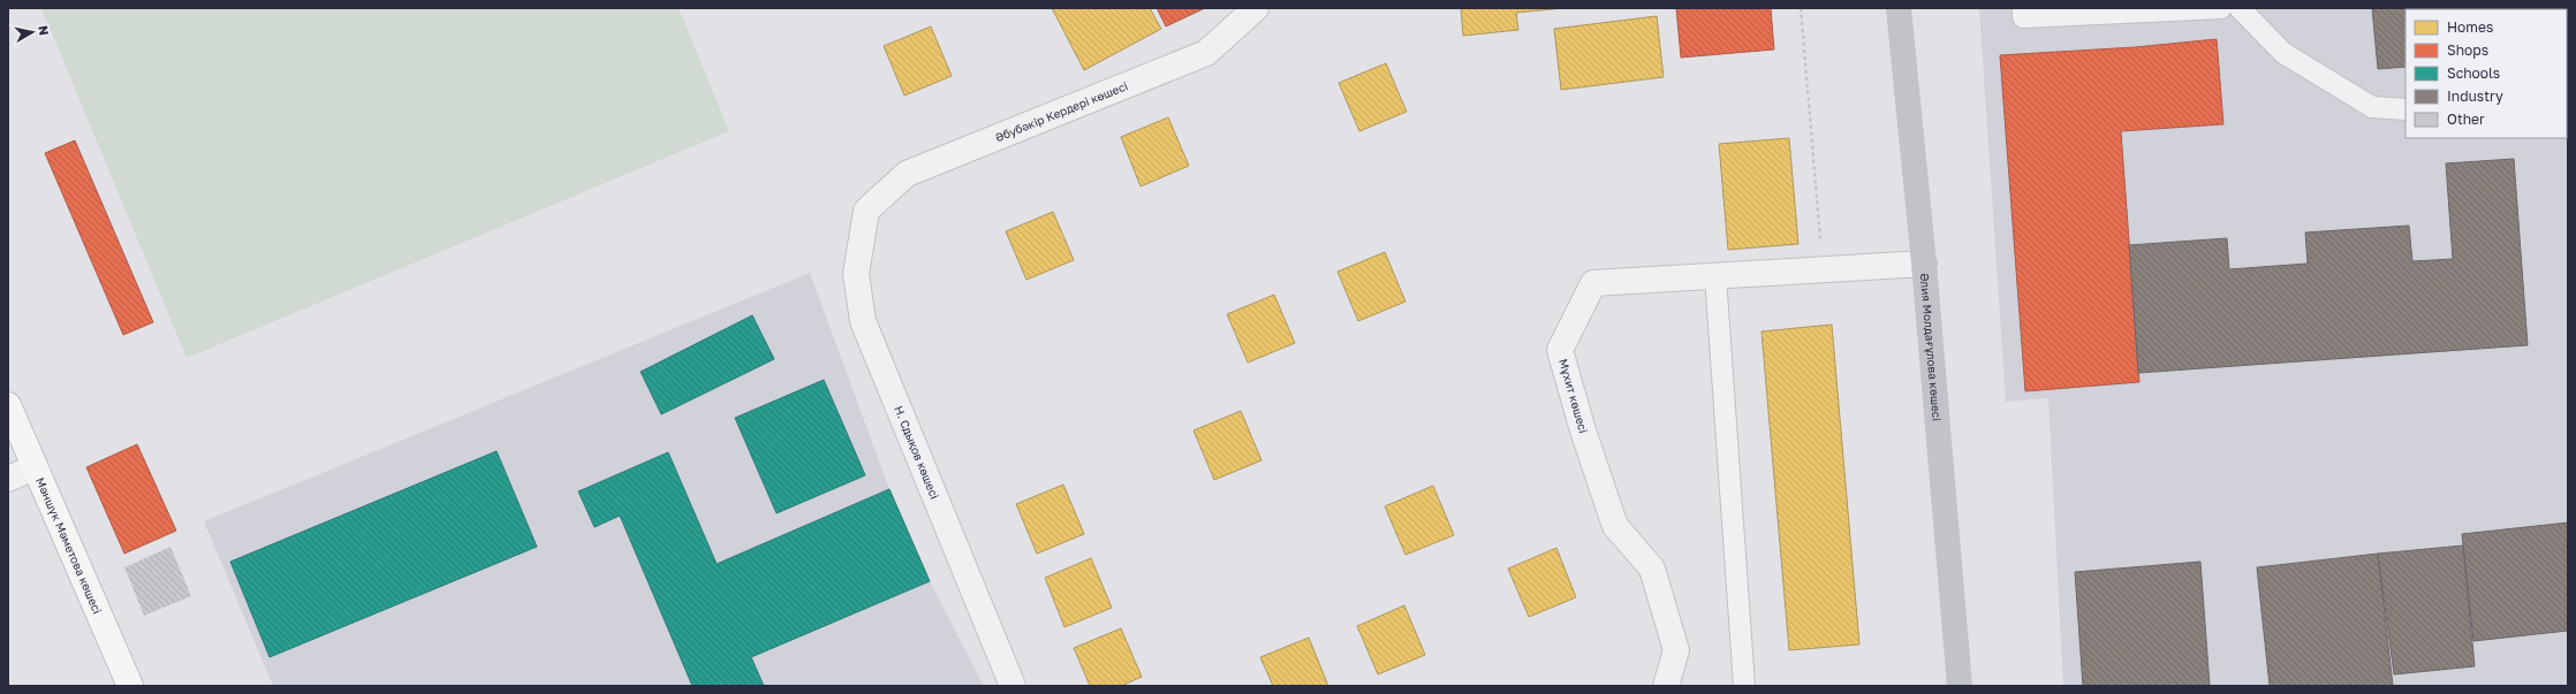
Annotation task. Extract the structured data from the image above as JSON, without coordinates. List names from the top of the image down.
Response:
{
  "streets": {
    "main road": ["Әлия Молдағұлова көшесі", "Мәншүк Мәметова көшесі"],
    "street": ["Әбубәкір Кердері көшесі", "Мұхит көшесі", "Н. Сдықов көшесі"]
  },
  "crossings": [
    ["Әбубәкір Кердері көшесі", "Н. Сдықов көшесі"],
    ["Әлия Молдағұлова көшесі", "Мұхит көшесі"]
  ],
  "legend": [
    "Homes",
    "Shops",
    "Schools",
    "Industry",
    "Other"
  ],
  "north": "right"
}
